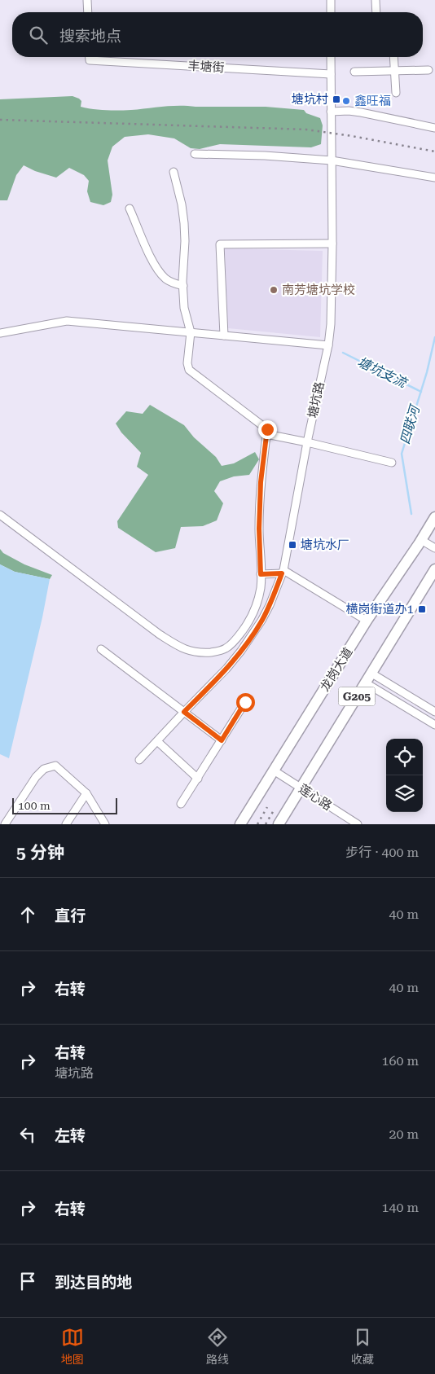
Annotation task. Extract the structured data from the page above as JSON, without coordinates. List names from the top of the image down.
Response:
{
  "streets": {
    "highway": ["龙岗大道", "G205"],
    "street": ["丰塘街", "塘坑路", "莲心路"]
  },
  "crossings": [
    ["丰塘街", "塘坑路"],
    ["龙岗大道", "莲心路"],
    ["G205", "莲心路"]
  ],
  "water": ["塘坑支流", "四联河"],
  "places": {
    "transit": ["塘坑村", "塘坑水厂", "横岗街道办1"],
    "other": ["鑫旺福", "南芳塘坑学校"]
  },
  "scale_bar": "100 m",
  "page": {
    "search": "搜索地点",
    "scale": "100 m",
    "heading": ["5 分钟", "步行 · 400 m"],
    "list": [
      ["直行", "40 m"],
      ["右转", "40 m"],
      ["右转", "塘坑路", "160 m"],
      ["左转", "20 m"],
      ["右转", "140 m"],
      "到达目的地"
    ],
    "nav": ["地图", "路线", "收藏"]
  }
}
